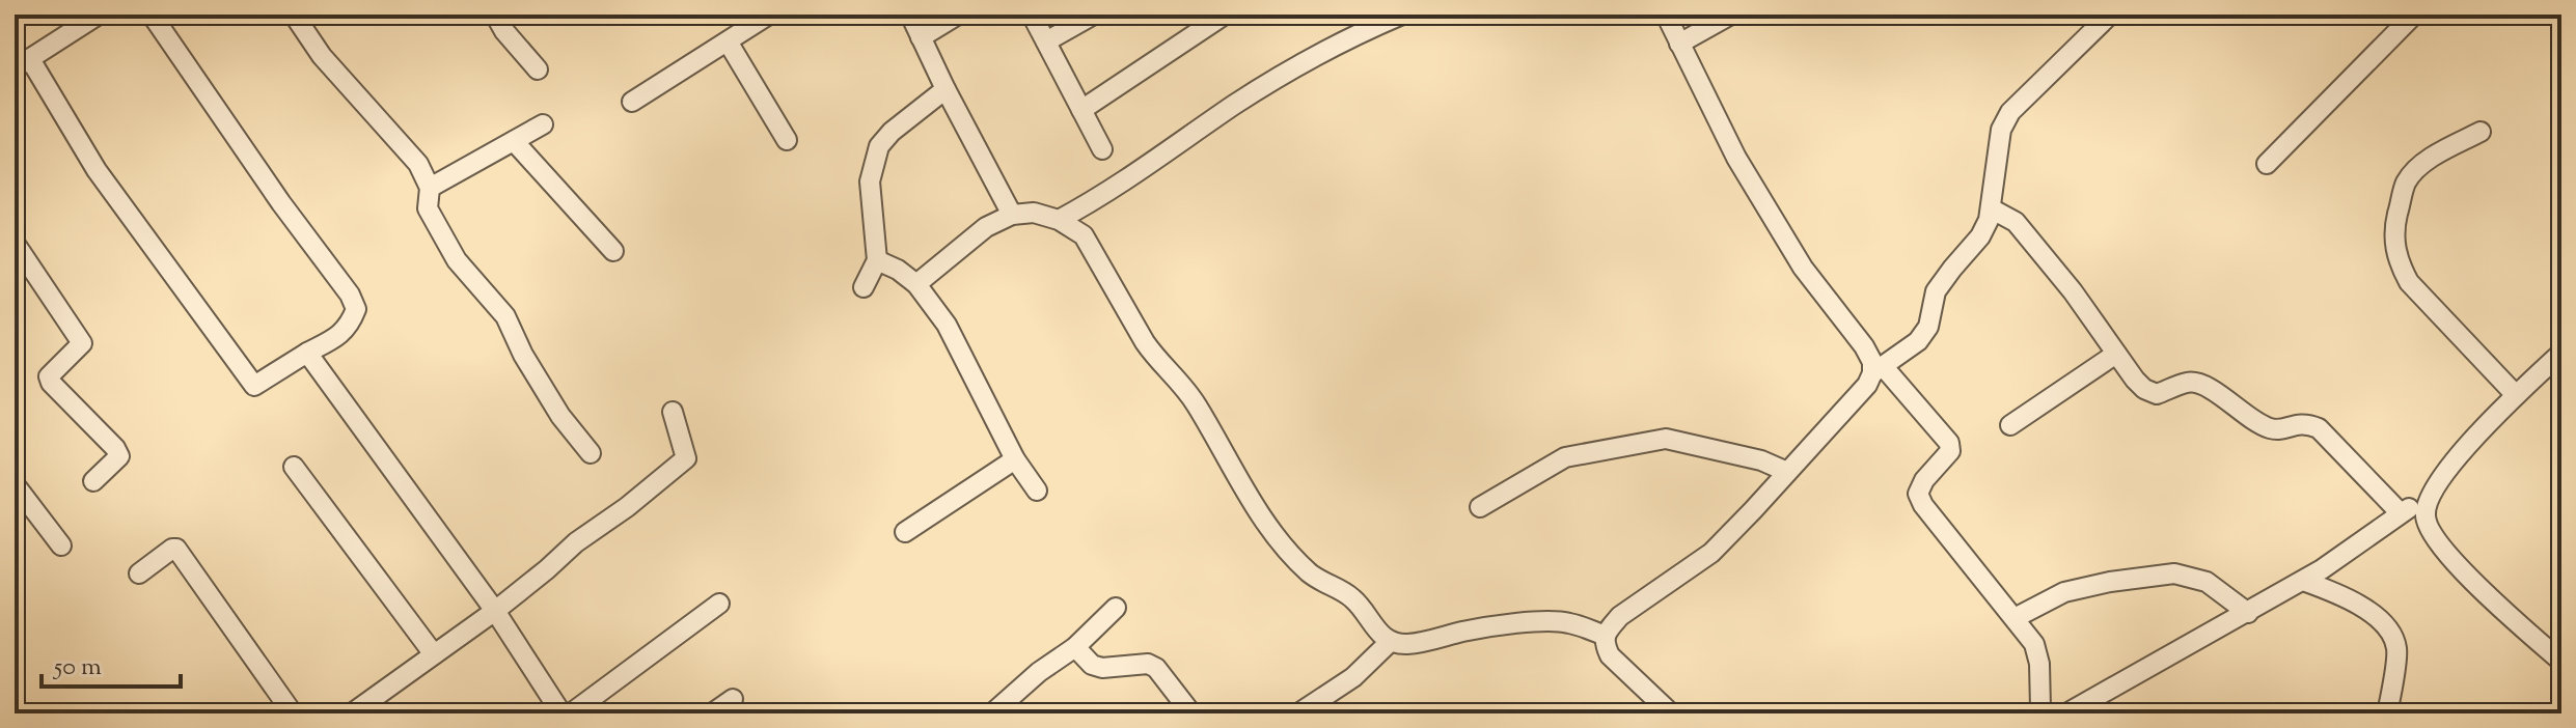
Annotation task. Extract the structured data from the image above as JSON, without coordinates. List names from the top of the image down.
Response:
{
  "scale_bar": "50 m"
}
